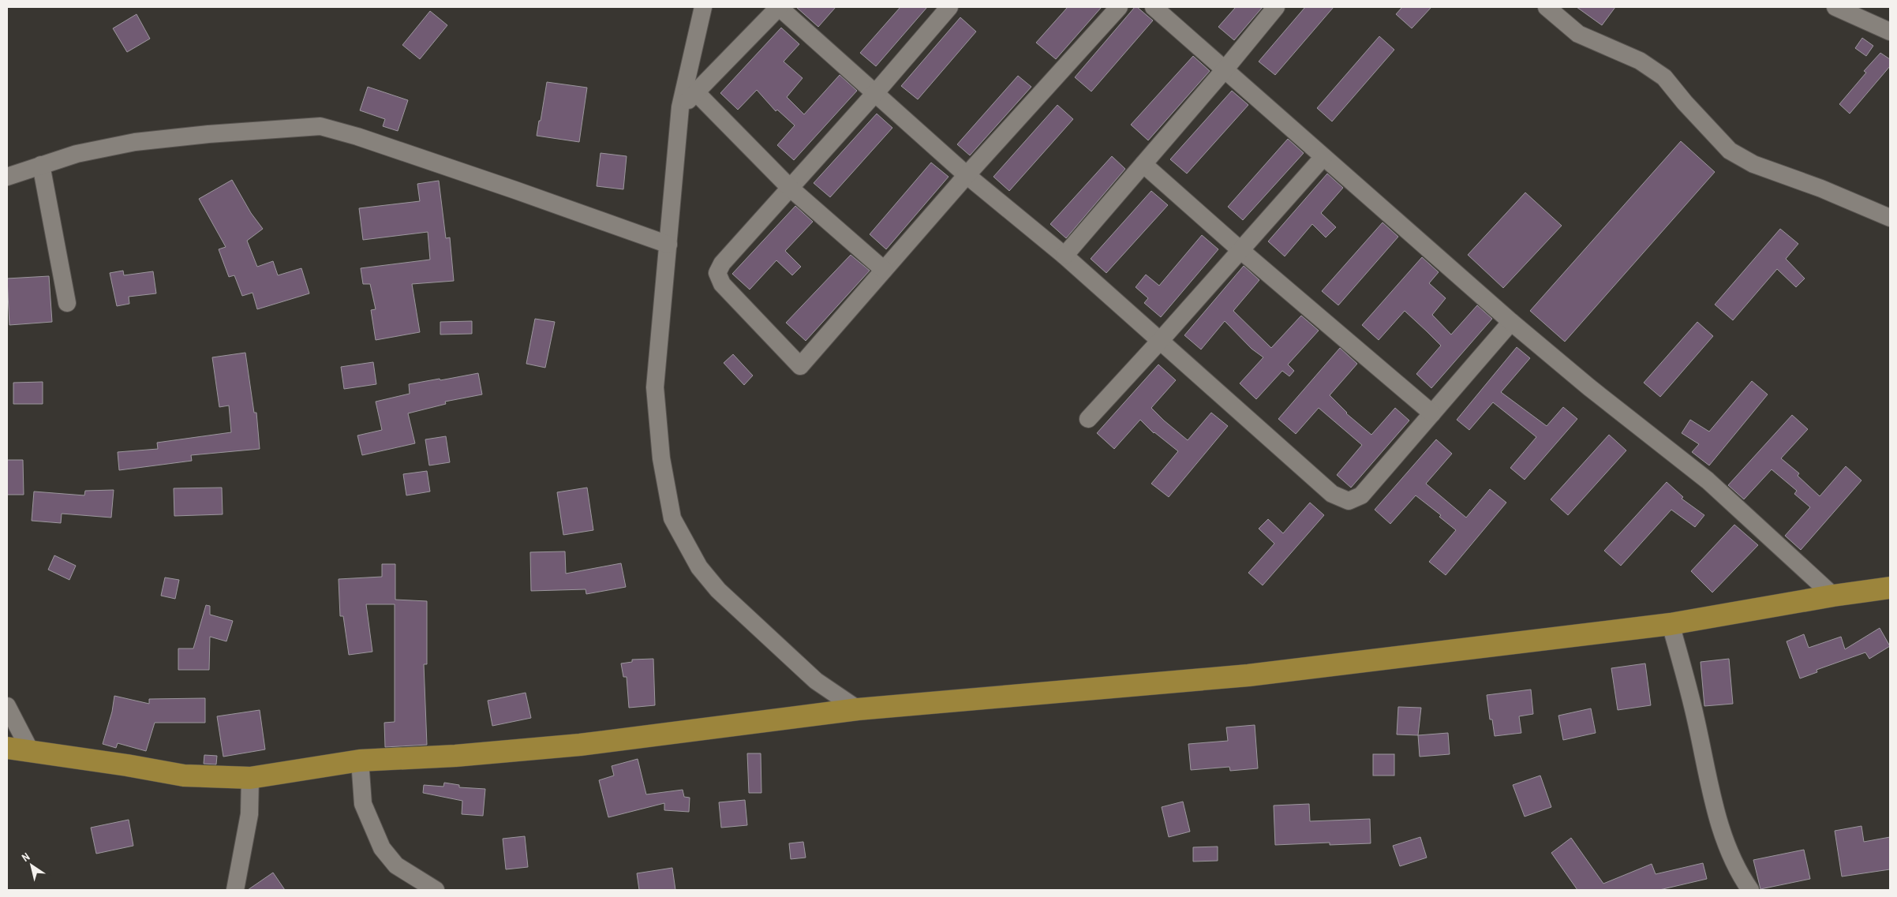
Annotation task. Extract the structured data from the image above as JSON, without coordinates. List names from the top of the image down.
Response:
{
  "north": "top left"
}
